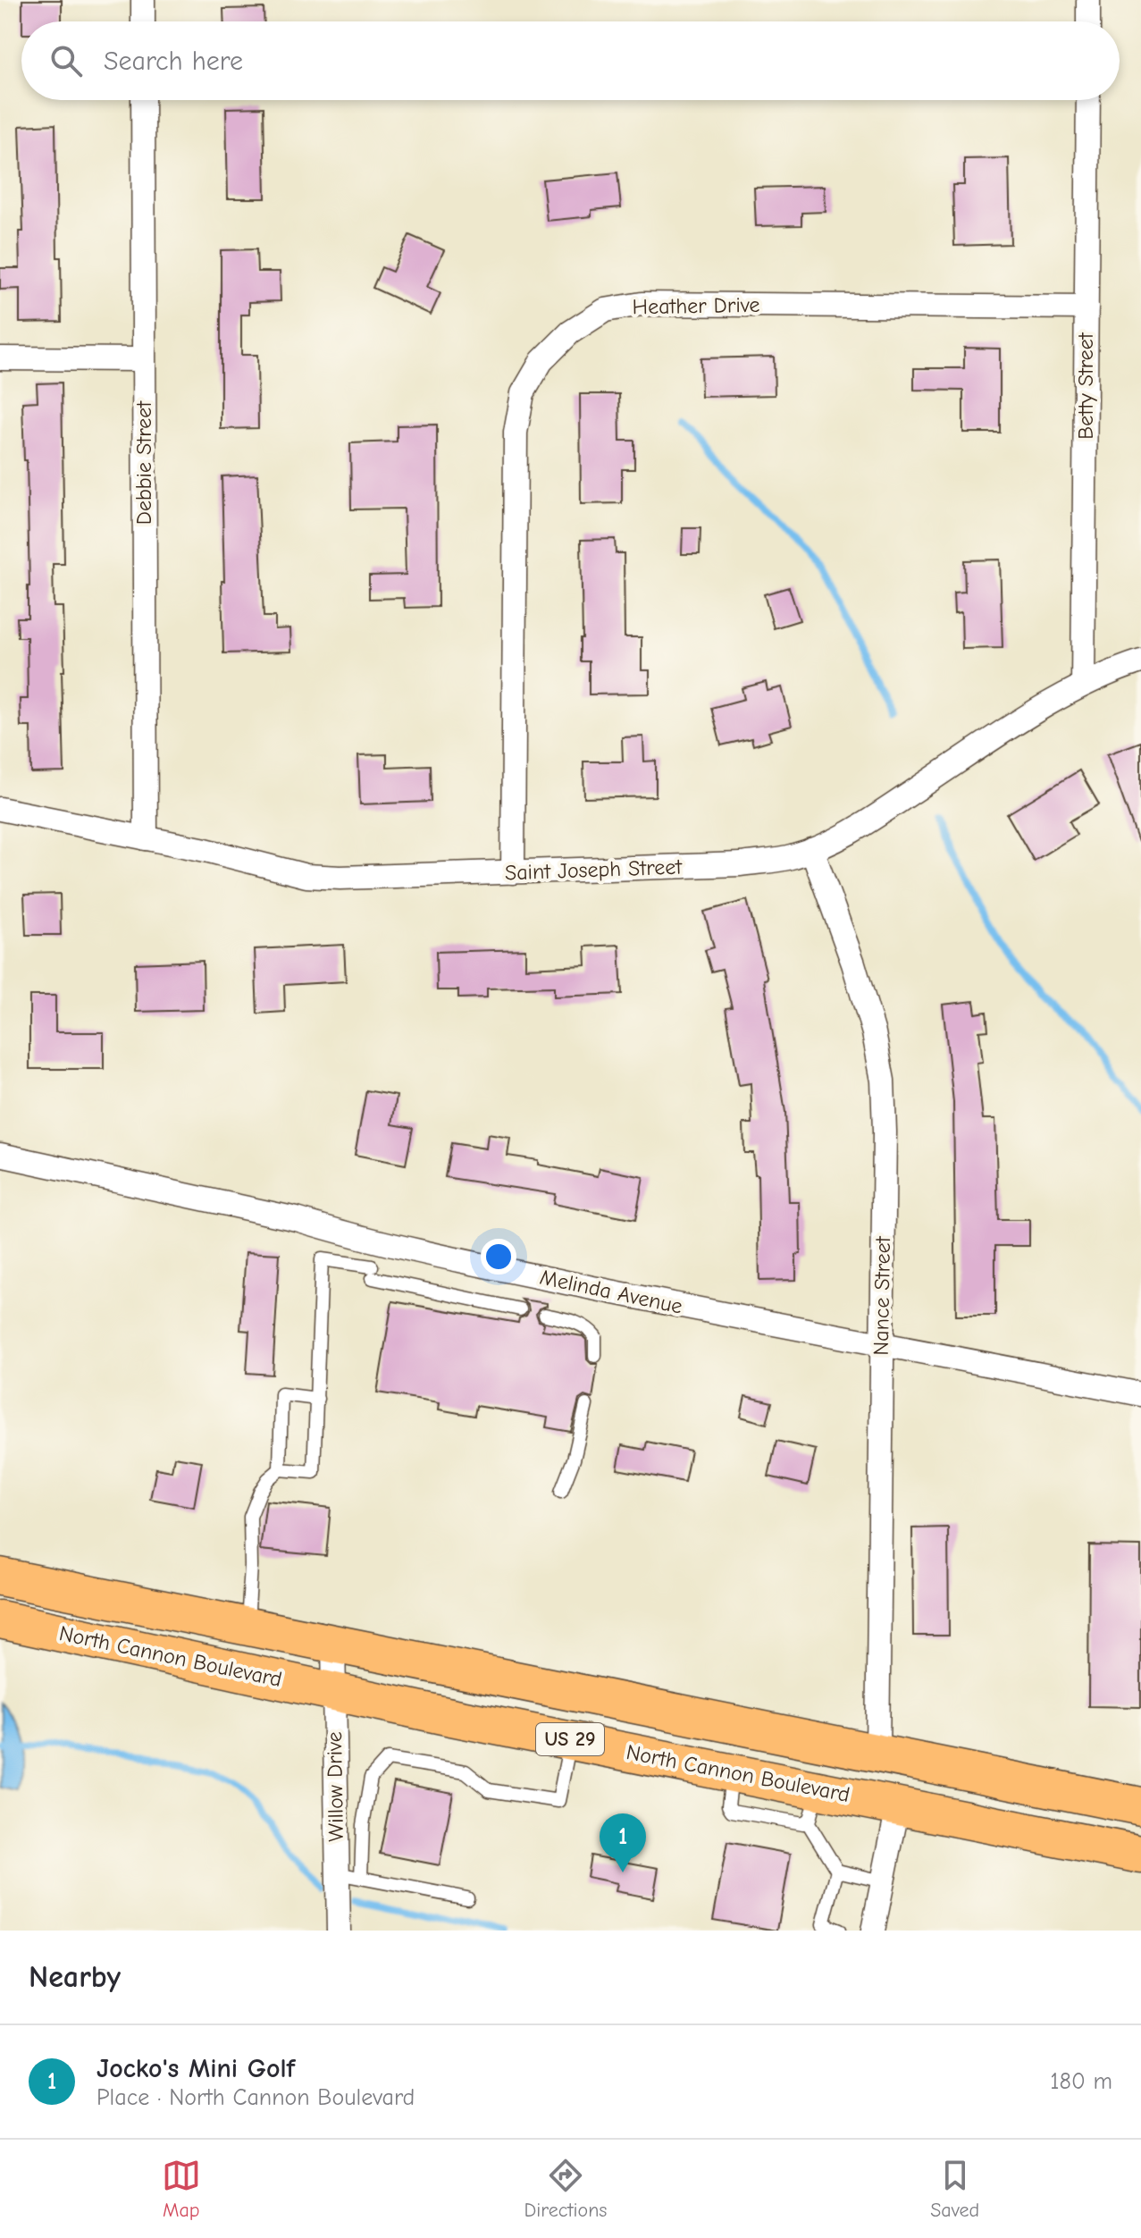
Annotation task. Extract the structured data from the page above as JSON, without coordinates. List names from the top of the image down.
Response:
{
  "streets": {
    "main road": ["North Cannon Boulevard", "US 29"],
    "street": [
      "Heather Drive",
      "Betty Street",
      "Debbie Street",
      "Saint Joseph Street",
      "Melinda Avenue",
      "Nance Street",
      "Willow Drive"
    ]
  },
  "crossings": [
    ["Heather Drive", "Betty Street"],
    ["Heather Drive", "Saint Joseph Street"],
    ["Betty Street", "Saint Joseph Street"],
    ["Debbie Street", "Saint Joseph Street"],
    ["Saint Joseph Street", "Nance Street"],
    ["Melinda Avenue", "Nance Street"],
    ["Nance Street", "North Cannon Boulevard"],
    ["North Cannon Boulevard", "Willow Drive"]
  ],
  "page": {
    "search": "Search here",
    "pins": "1",
    "heading": "Nearby",
    "list": [
      {
        "mark": "1",
        "name": "Jocko's Mini Golf",
        "note": "Place · North Cannon Boulevard",
        "value": "180 m"
      }
    ],
    "nav": ["Map", "Directions", "Saved"]
  }
}
